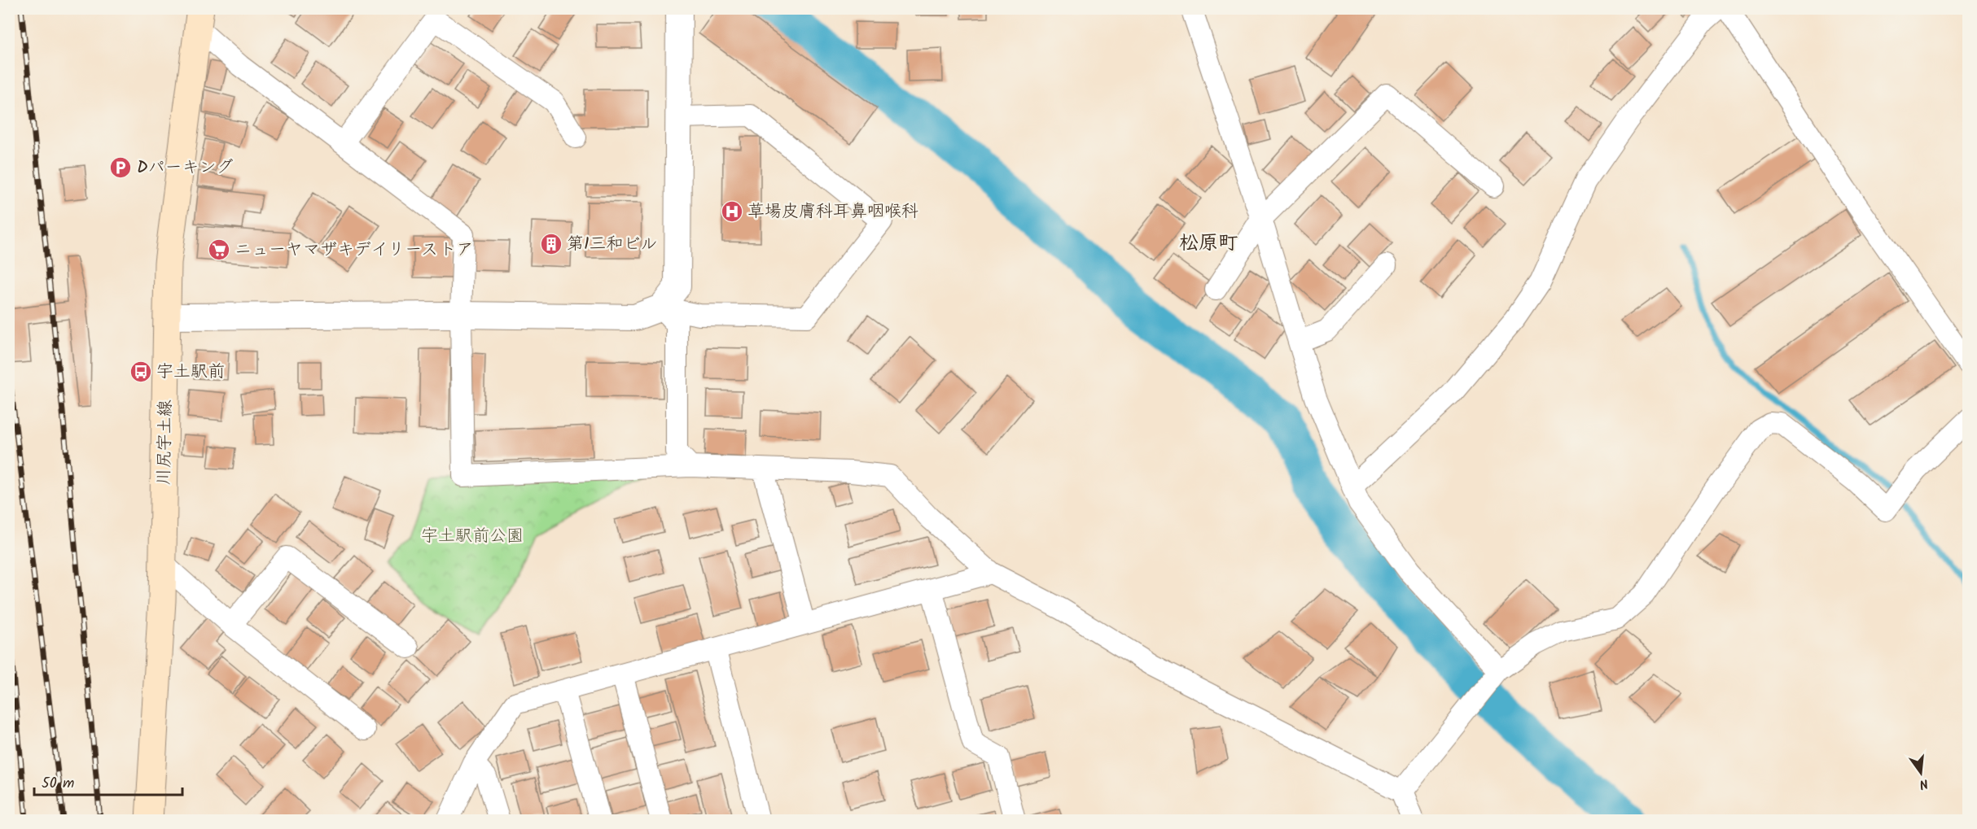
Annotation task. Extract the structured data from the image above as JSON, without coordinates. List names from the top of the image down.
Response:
{
  "streets": {
    "main road": ["川尻宇土線"]
  },
  "districts": ["松原町"],
  "parks": ["宇土駅前公園"],
  "places": {
    "parking": ["Dパーキング"],
    "hospital": ["草場皮膚科耳鼻咽喉科"],
    "building": ["第1三和ビル"],
    "supermarket": ["ニューヤマザキデイリーストア"],
    "bus stop": ["宇土駅前"]
  },
  "scale_bar": "50 m",
  "north": "bottom"
}
